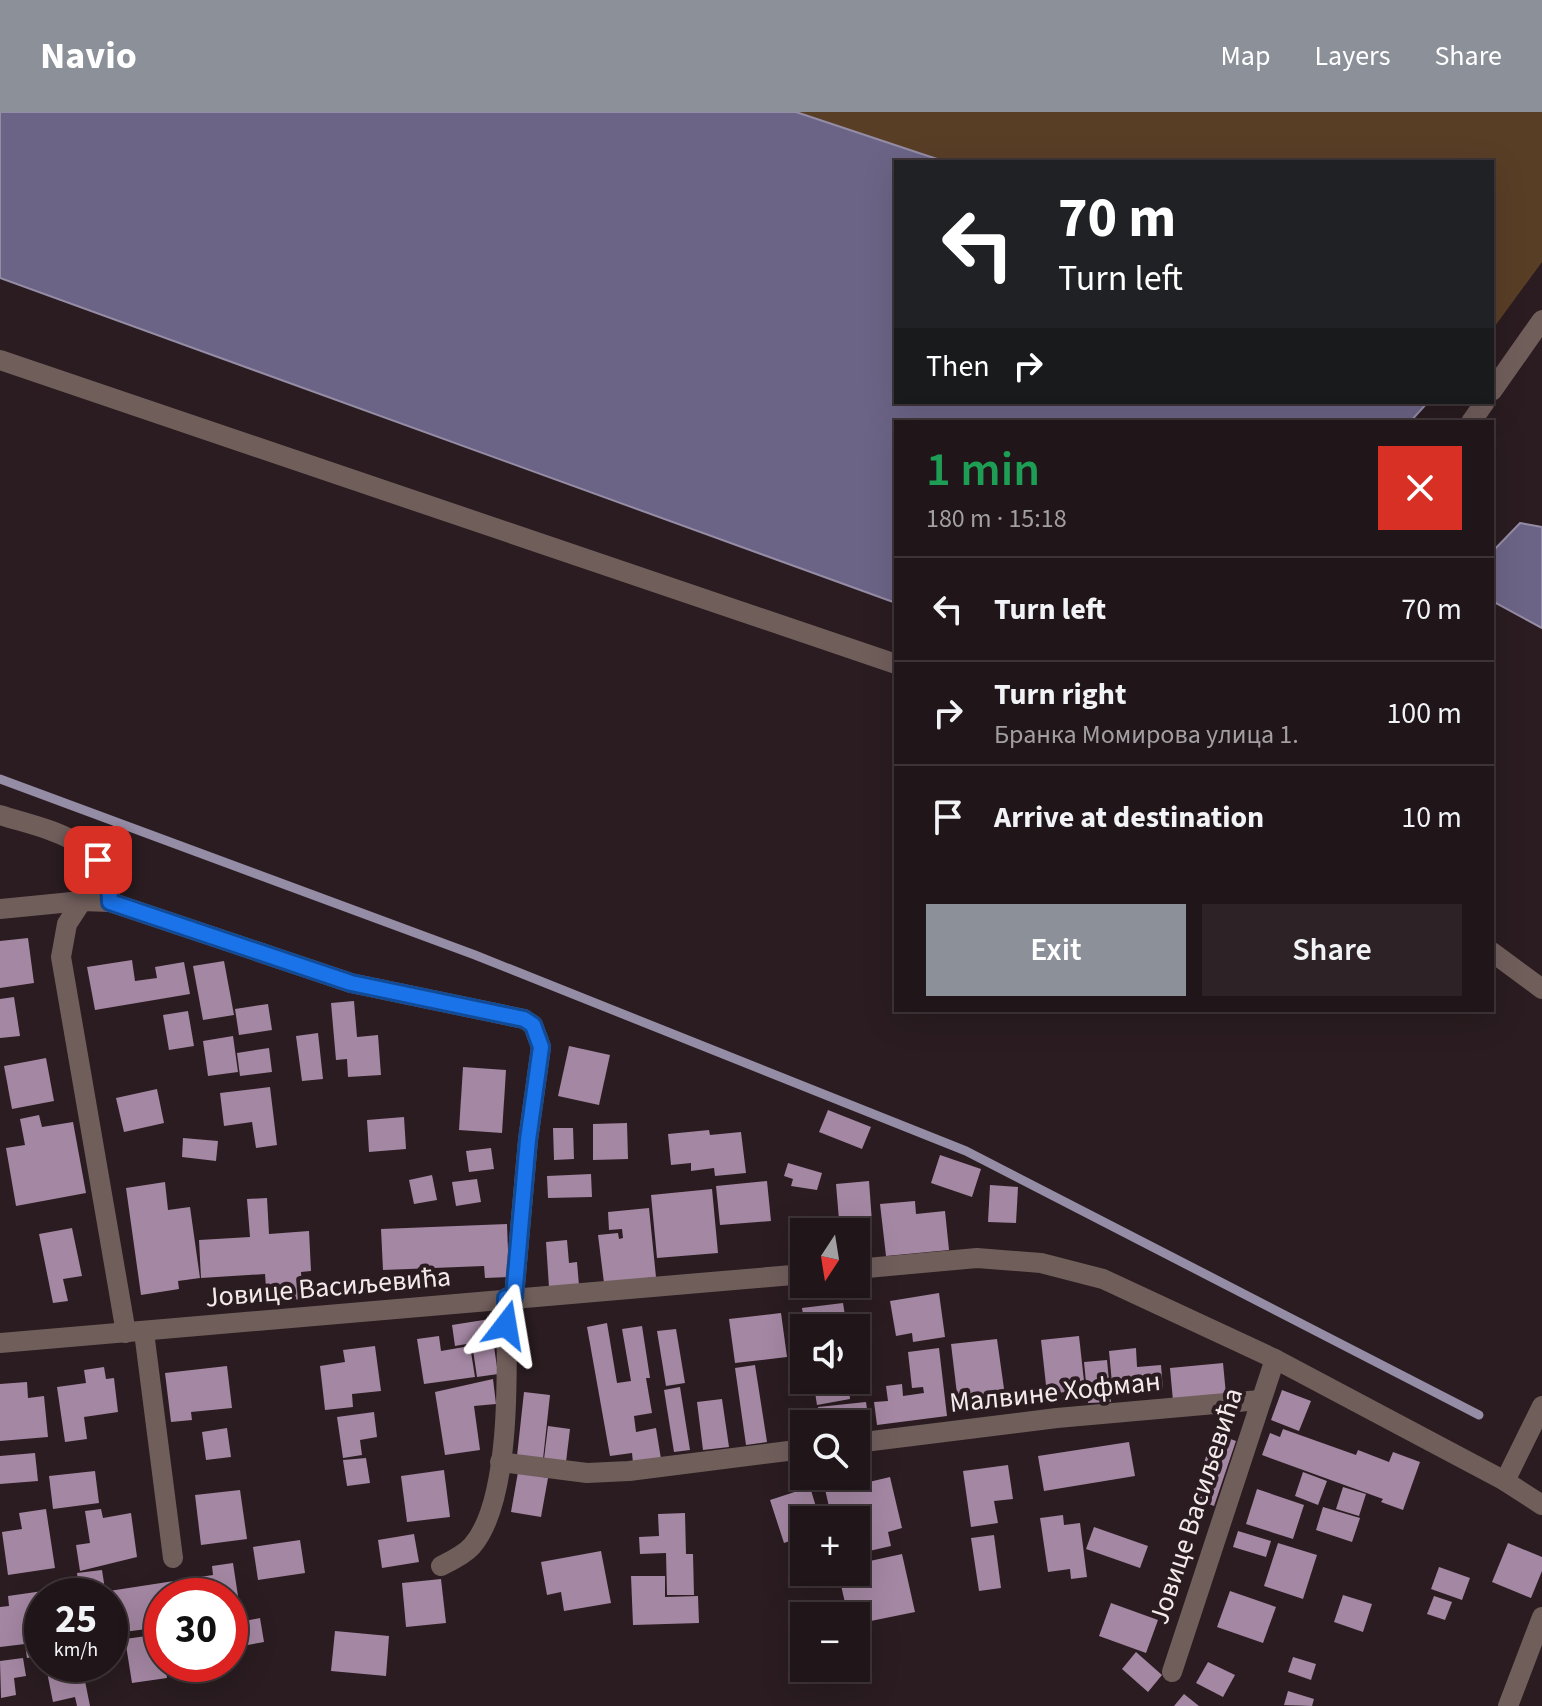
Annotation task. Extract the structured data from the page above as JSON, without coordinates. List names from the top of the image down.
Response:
{
  "streets": {
    "street": ["Јовице Васиљевића", "Малвине Хофман"]
  },
  "crossings": [
    ["Јовице Васиљевића", "Малвине Хофман"]
  ],
  "north": "bottom",
  "page": {
    "header": "Navio",
    "nav": ["Map", "Layers", "Share"],
    "turn": ["70 m", "Turn left"],
    "then": "Then",
    "heading": ["1 min", "180 m · 15:18"],
    "list": [
      {
        "name": "Turn left",
        "value": "70 m"
      },
      {
        "name": "Turn right",
        "note": "Бранка Момирова улица 1.",
        "value": "100 m"
      },
      {
        "name": "Arrive at destination",
        "value": "10 m"
      }
    ],
    "buttons": ["Exit", "Share"],
    "map_buttons": ["+", "−"],
    "speed": "25 km/h",
    "limit": "30"
  }
}
